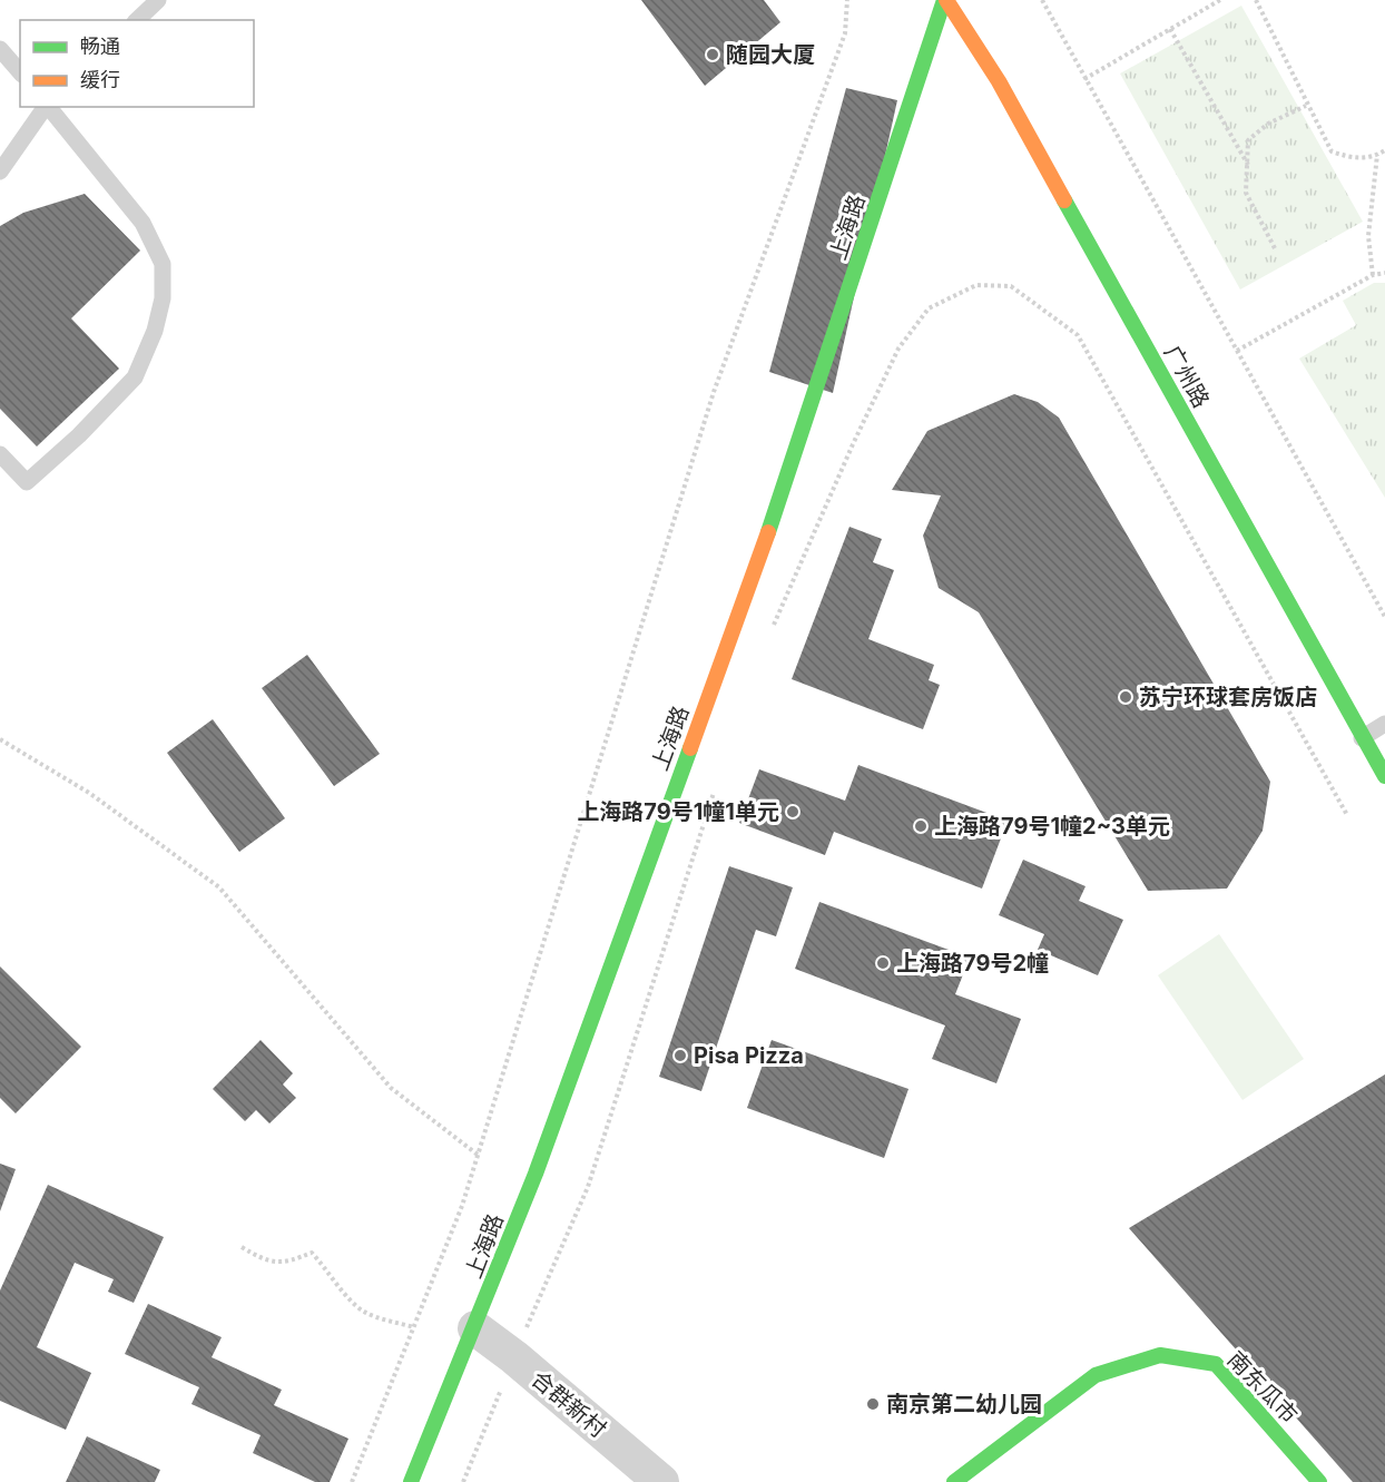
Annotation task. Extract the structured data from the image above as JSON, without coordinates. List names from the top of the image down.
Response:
{
  "streets": {
    "main road": ["上海路", "广州路", "南东瓜市"],
    "street": ["合群新村"]
  },
  "crossings": [
    ["上海路", "广州路"],
    ["上海路", "合群新村"]
  ],
  "places": [
    "随园大厦",
    "苏宁环球套房饭店",
    "上海路79号1幢1单元",
    "上海路79号1幢2~3单元",
    "上海路79号2幢",
    "Pisa Pizza",
    "南京第二幼儿园"
  ],
  "legend": ["畅通", "缓行"]
}
